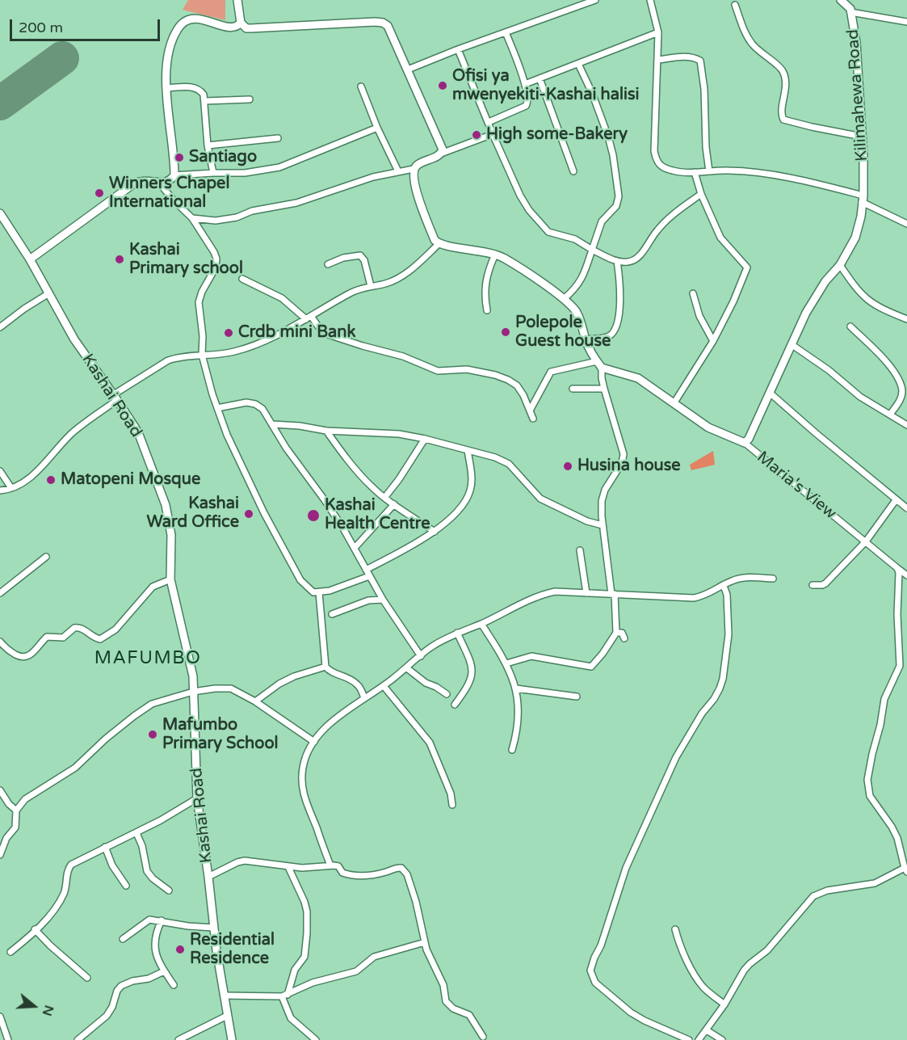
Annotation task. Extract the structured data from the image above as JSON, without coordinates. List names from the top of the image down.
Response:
{
  "streets": {
    "street": ["Kilimahewa Road", "Kashai Road", "Maria's View"]
  },
  "crossings": [
    ["Kilimahewa Road", "Maria's View"]
  ],
  "districts": ["MAFUMBO"],
  "places": [
    "Ofisi ya mwenyekiti-Kashai halisi",
    "High some-Bakery",
    "Santiago",
    "Winners Chapel International",
    "Kashai Primary school",
    "Polepole Guest house",
    "Crdb mini Bank",
    "Husina house",
    "Matopeni Mosque",
    "Kashai Ward Office",
    "Kashai Health Centre",
    "Mafumbo Primary School",
    "Residential Residence"
  ],
  "scale_bar": "200 m",
  "north": "right"
}
